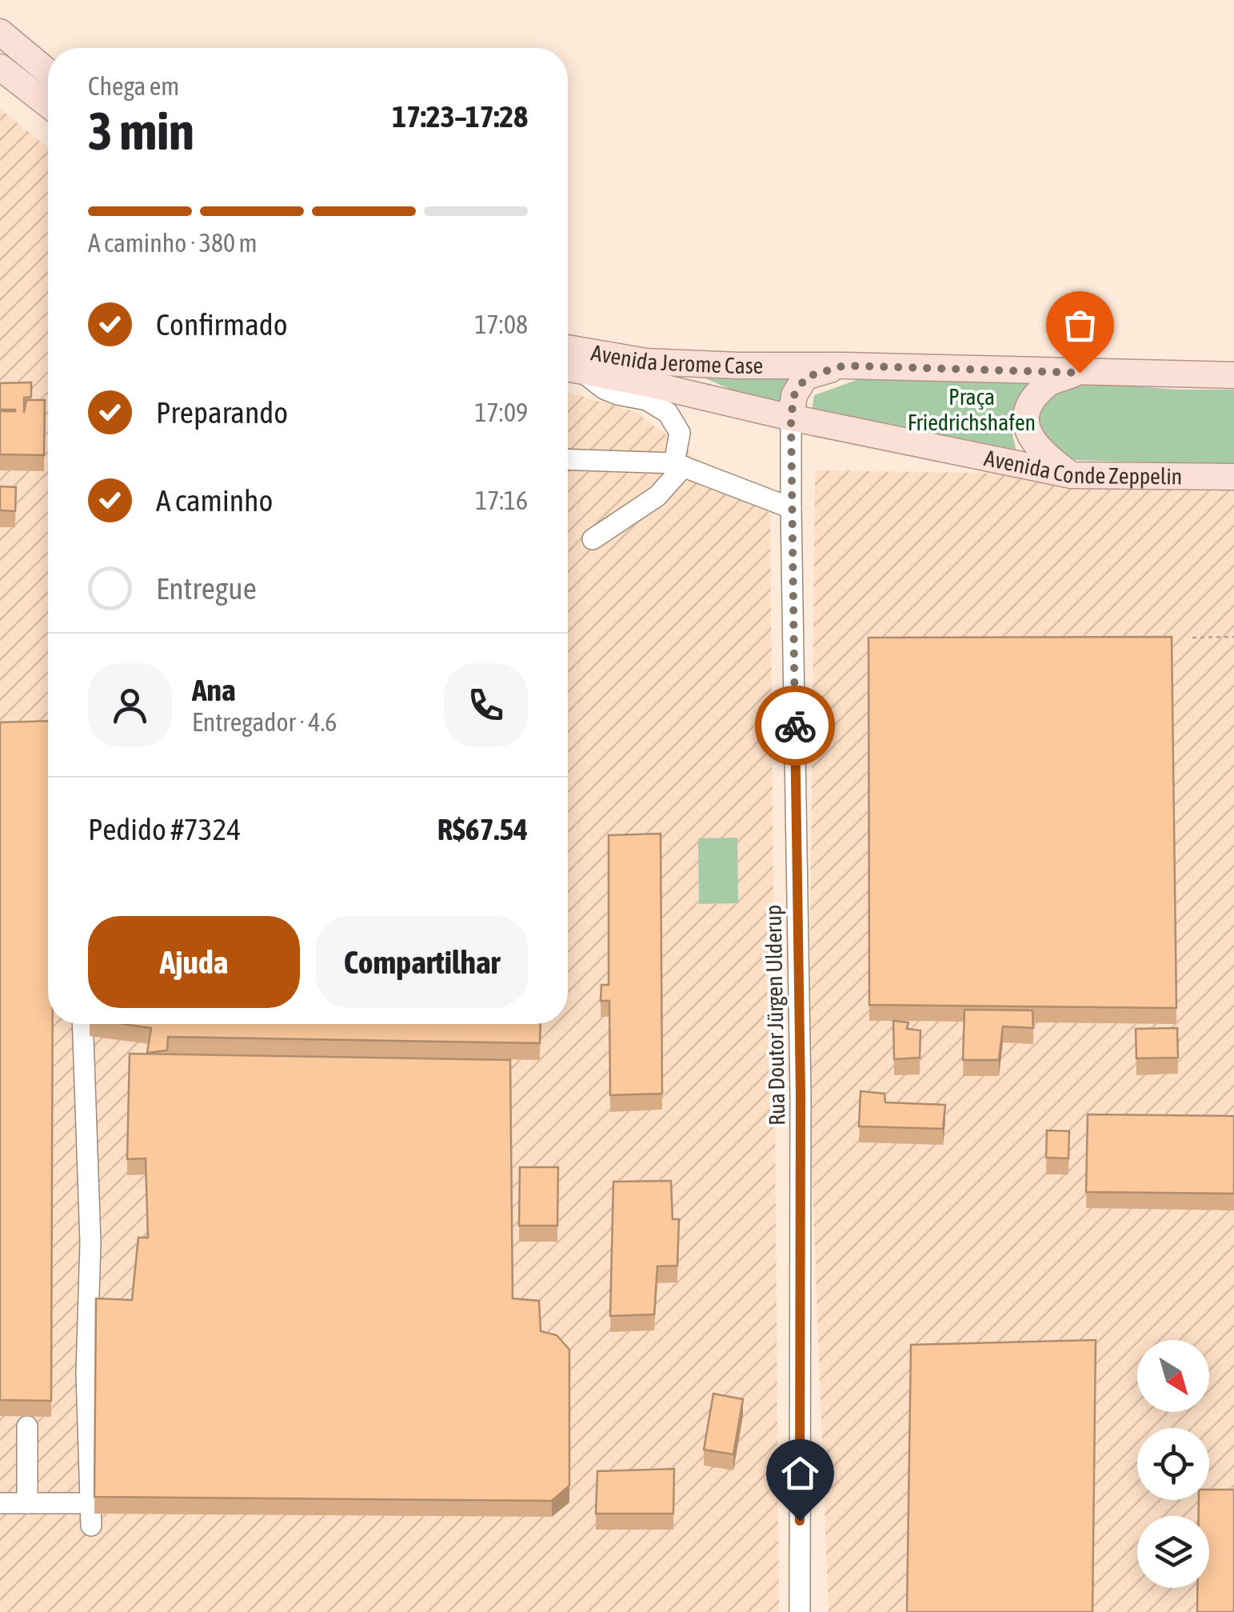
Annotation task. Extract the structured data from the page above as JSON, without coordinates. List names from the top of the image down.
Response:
{
  "streets": {
    "main road": ["Avenida Jerome Case", "Avenida Conde Zeppelin"],
    "street": ["Rua Doutor Jürgen Ulderup"]
  },
  "crossings": [
    ["Avenida Jerome Case", "Avenida Conde Zeppelin"],
    ["Avenida Jerome Case", "Rua Doutor Jürgen Ulderup"],
    ["Avenida Conde Zeppelin", "Rua Doutor Jürgen Ulderup"]
  ],
  "parks": ["Praça Friedrichshafen"],
  "north": "bottom right",
  "page": {
    "heading": ["3 min", "Chega em", "17:23–17:28"],
    "panel": [
      "Ana",
      "Entregador · 4.6",
      "Pedido #7324",
      "R$67.54"
    ],
    "bar": "A caminho · 380 m",
    "list": [
      ["Confirmado", "17:08"],
      ["Preparando", "17:09"],
      ["A caminho", "17:16"],
      "Entregue"
    ],
    "buttons": ["Ajuda", "Compartilhar"]
  }
}
